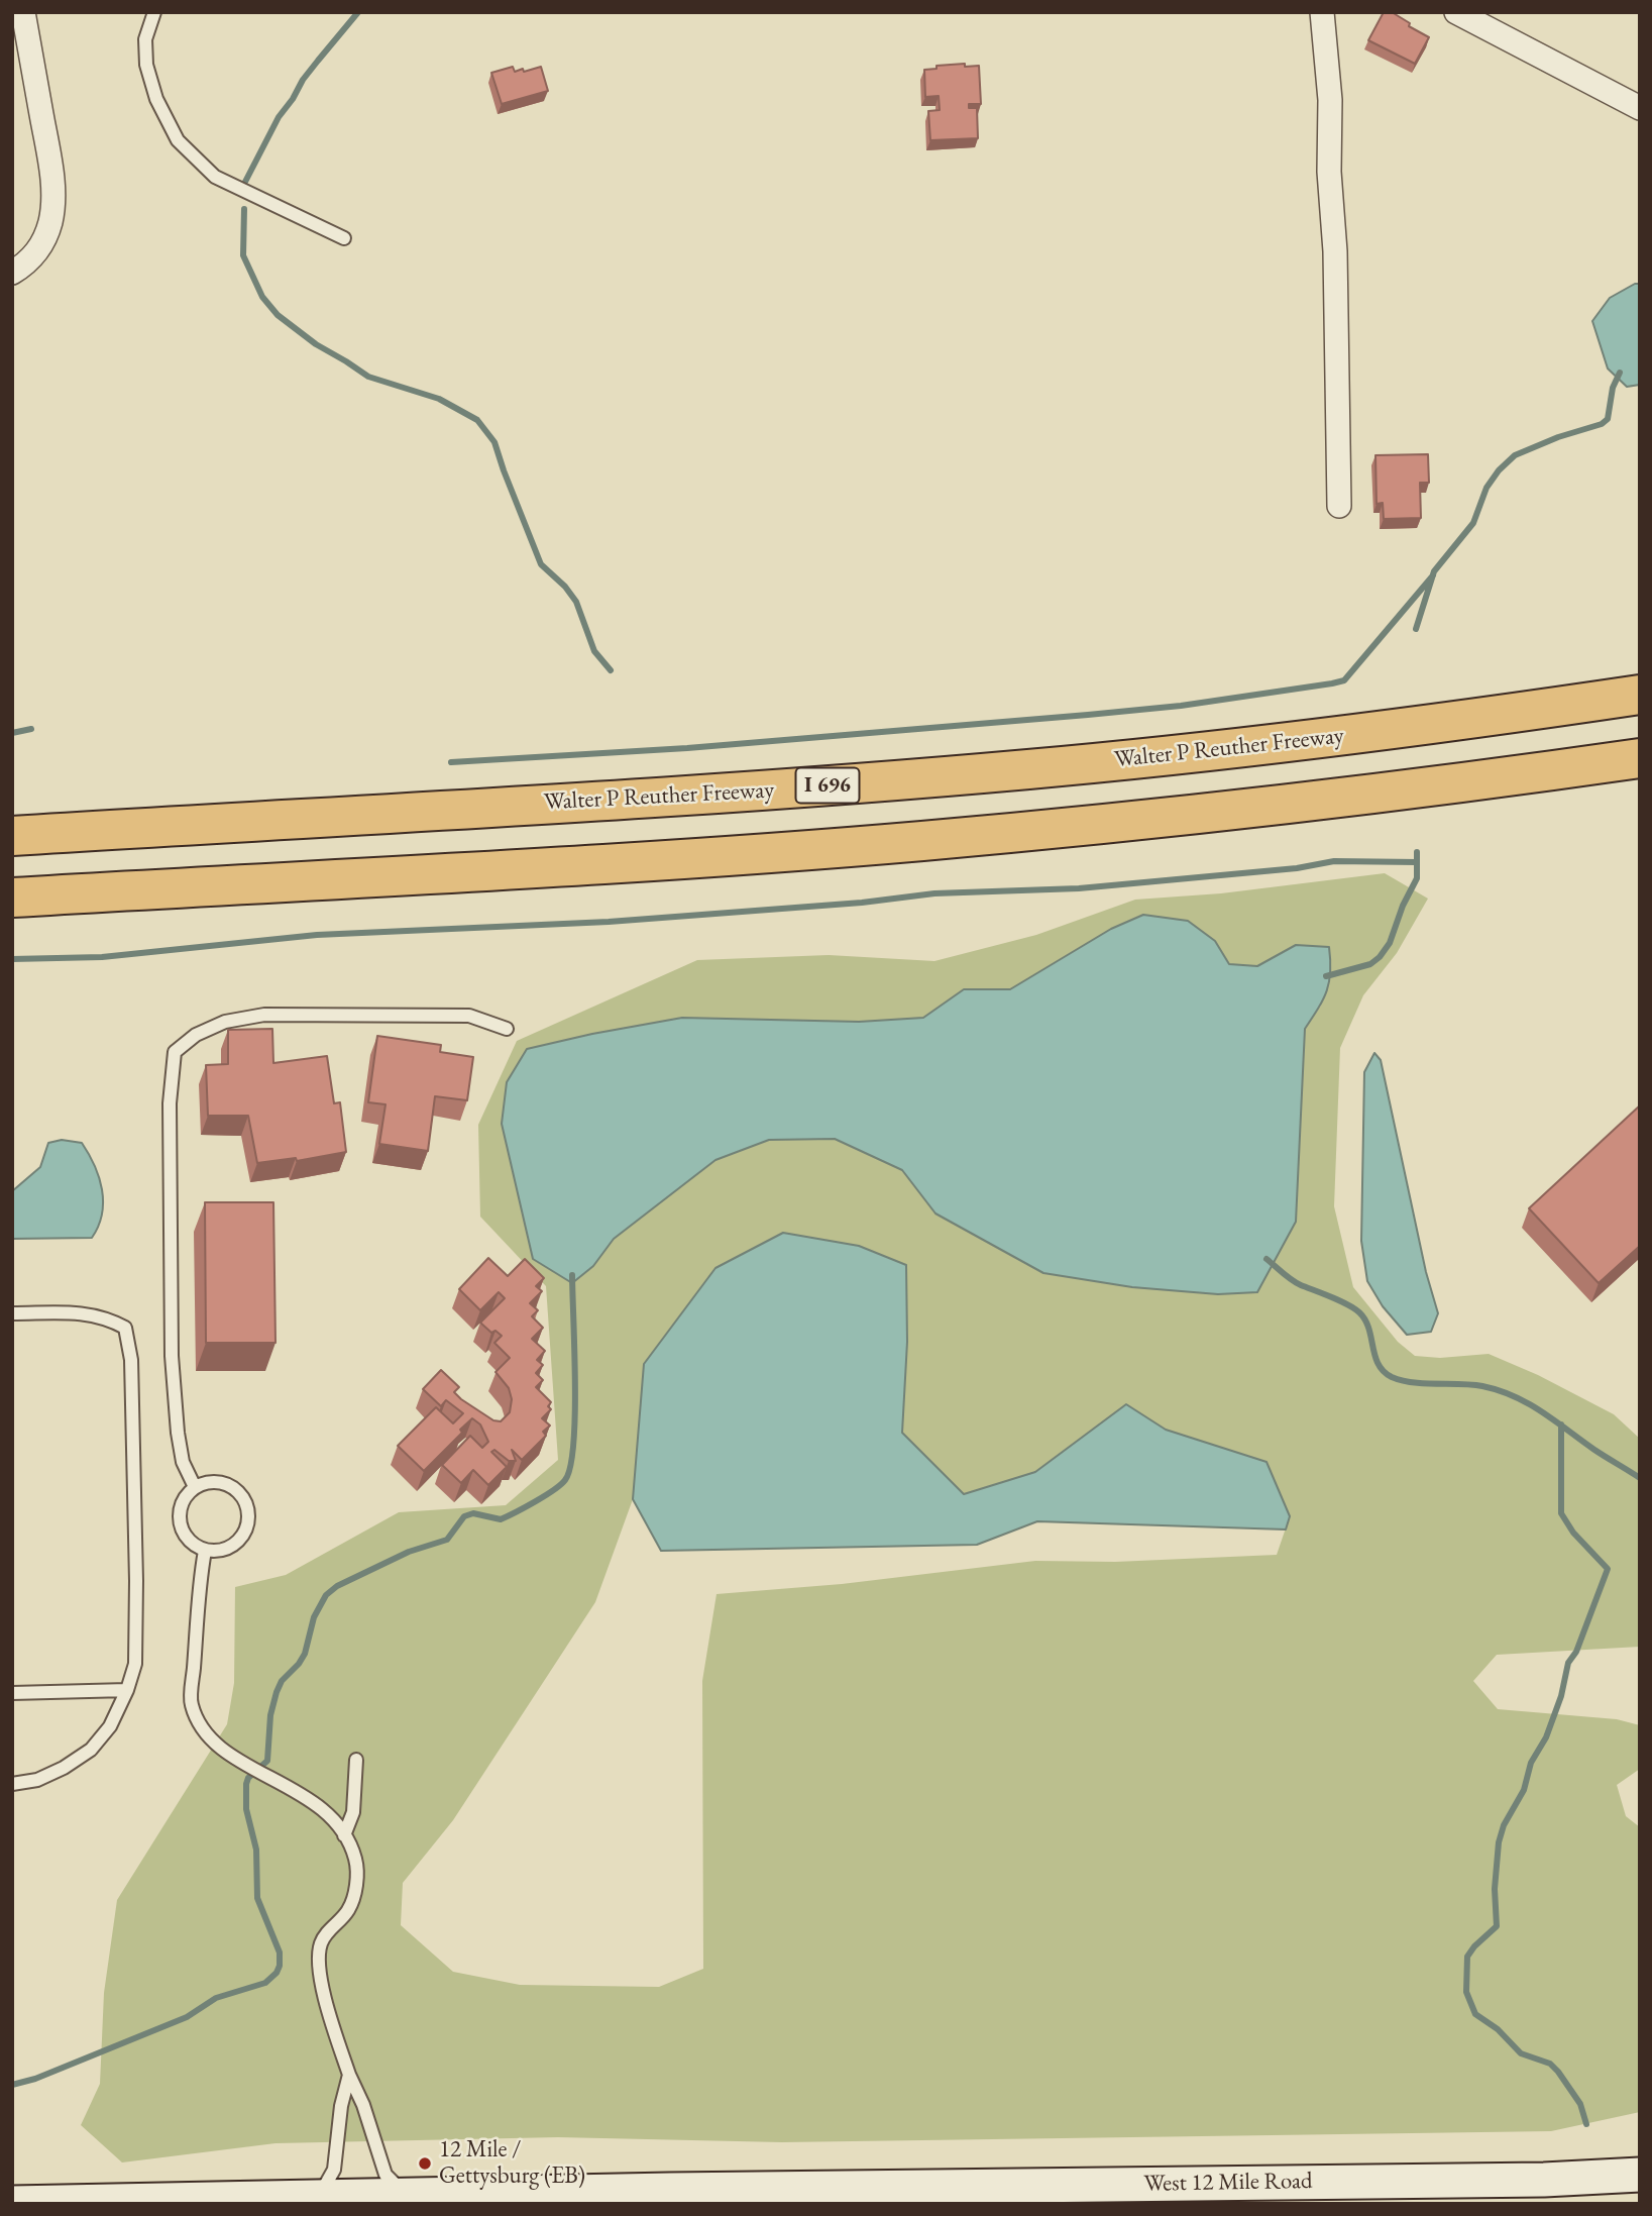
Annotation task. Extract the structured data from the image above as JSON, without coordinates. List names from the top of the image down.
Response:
{
  "streets": {
    "highway": ["Walter P Reuther Freeway", "I 696"],
    "main road": ["West 12 Mile Road"]
  },
  "places": ["12 Mile / Gettysburg (EB)"]
}
